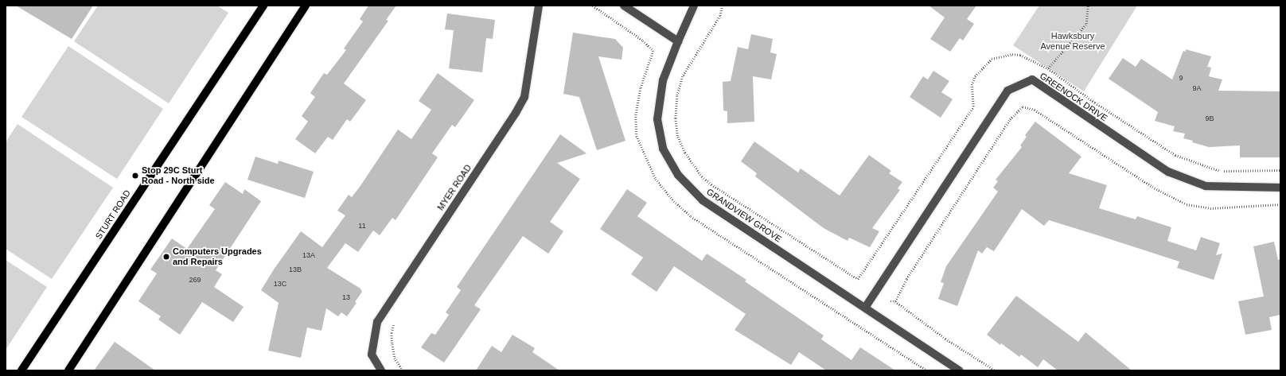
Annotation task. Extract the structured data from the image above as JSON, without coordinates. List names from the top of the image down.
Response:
{
  "streets": {
    "main road": ["STURT ROAD"],
    "street": ["GREENOCK DRIVE", "MYER ROAD", "GRANDVIEW GROVE"]
  },
  "crossings": [
    ["GREENOCK DRIVE", "GRANDVIEW GROVE"]
  ],
  "parks": ["Hawksbury Avenue Reserve"],
  "places": ["Stop 29C Sturt Road - North side", "Computers Upgrades and Repairs"],
  "house_numbers": [
    "9",
    "9A",
    "9B",
    "11",
    "13A",
    "13B",
    "269",
    "13C",
    "13"
  ]
}
